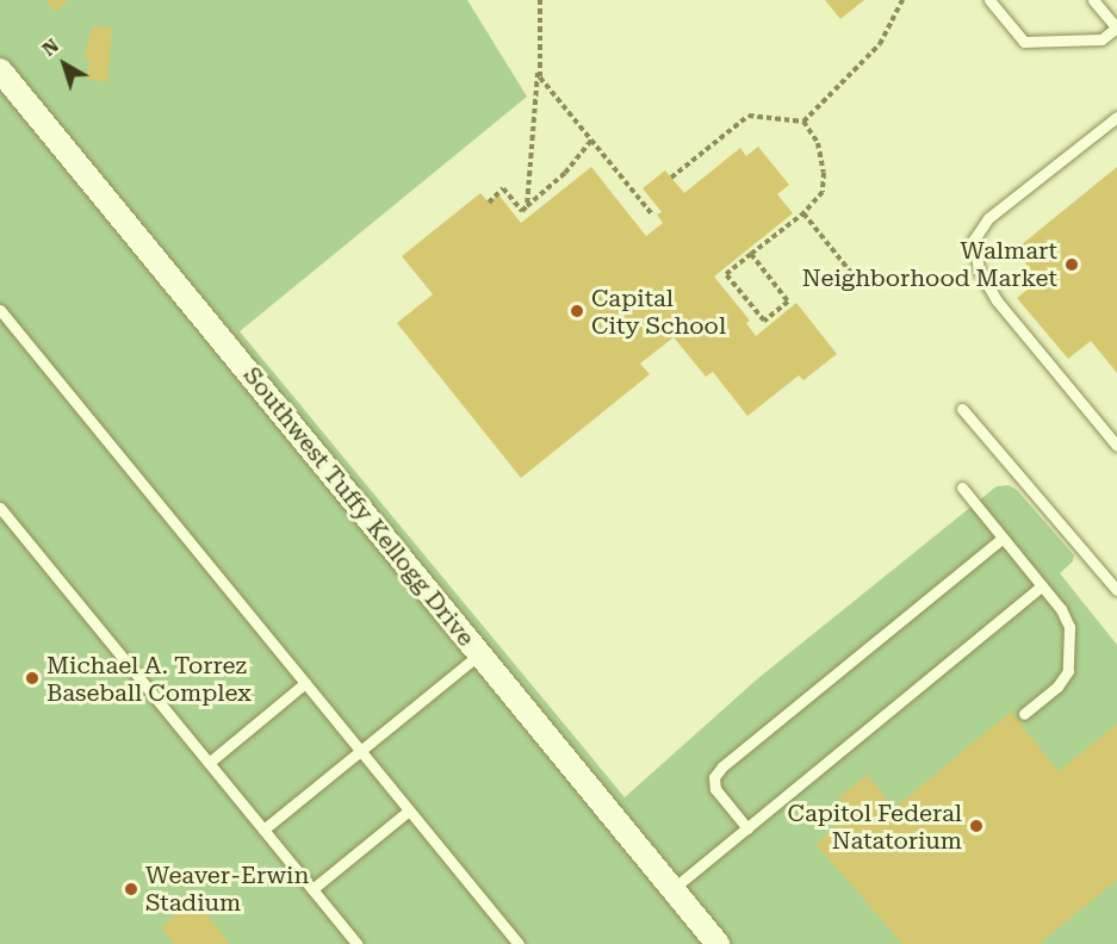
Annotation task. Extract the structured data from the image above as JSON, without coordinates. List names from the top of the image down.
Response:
{
  "streets": {
    "street": ["Southwest Tuffy Kellogg Drive"]
  },
  "places": [
    "Walmart Neighborhood Market",
    "Capital City School",
    "Michael A. Torrez Baseball Complex",
    "Capitol Federal Natatorium",
    "Weaver-Erwin Stadium"
  ],
  "north": "top left"
}
